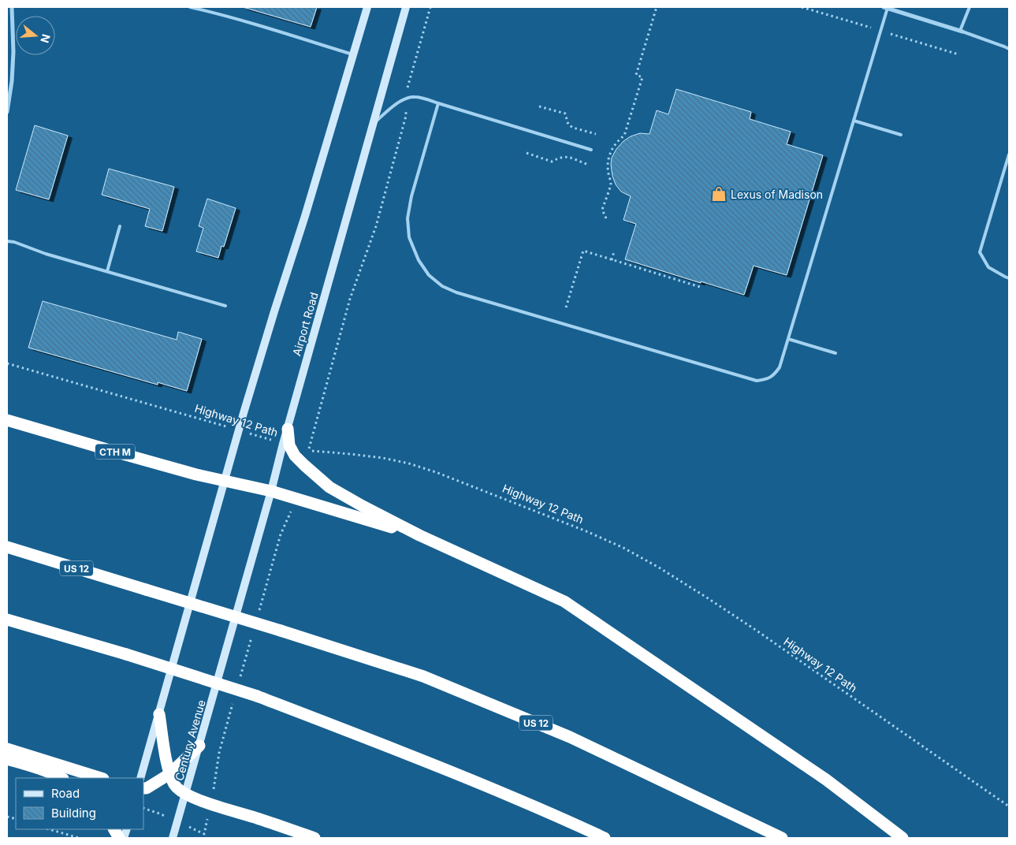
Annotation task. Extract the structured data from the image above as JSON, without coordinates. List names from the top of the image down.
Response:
{
  "streets": {
    "highway": ["CTH M", "US 12"],
    "street": ["Airport Road", "Century Avenue"],
    "path": ["Highway 12 Path"]
  },
  "places": {
    "shop": ["Lexus of Madison"]
  },
  "legend": ["Road", "Building"],
  "north": "right"
}
